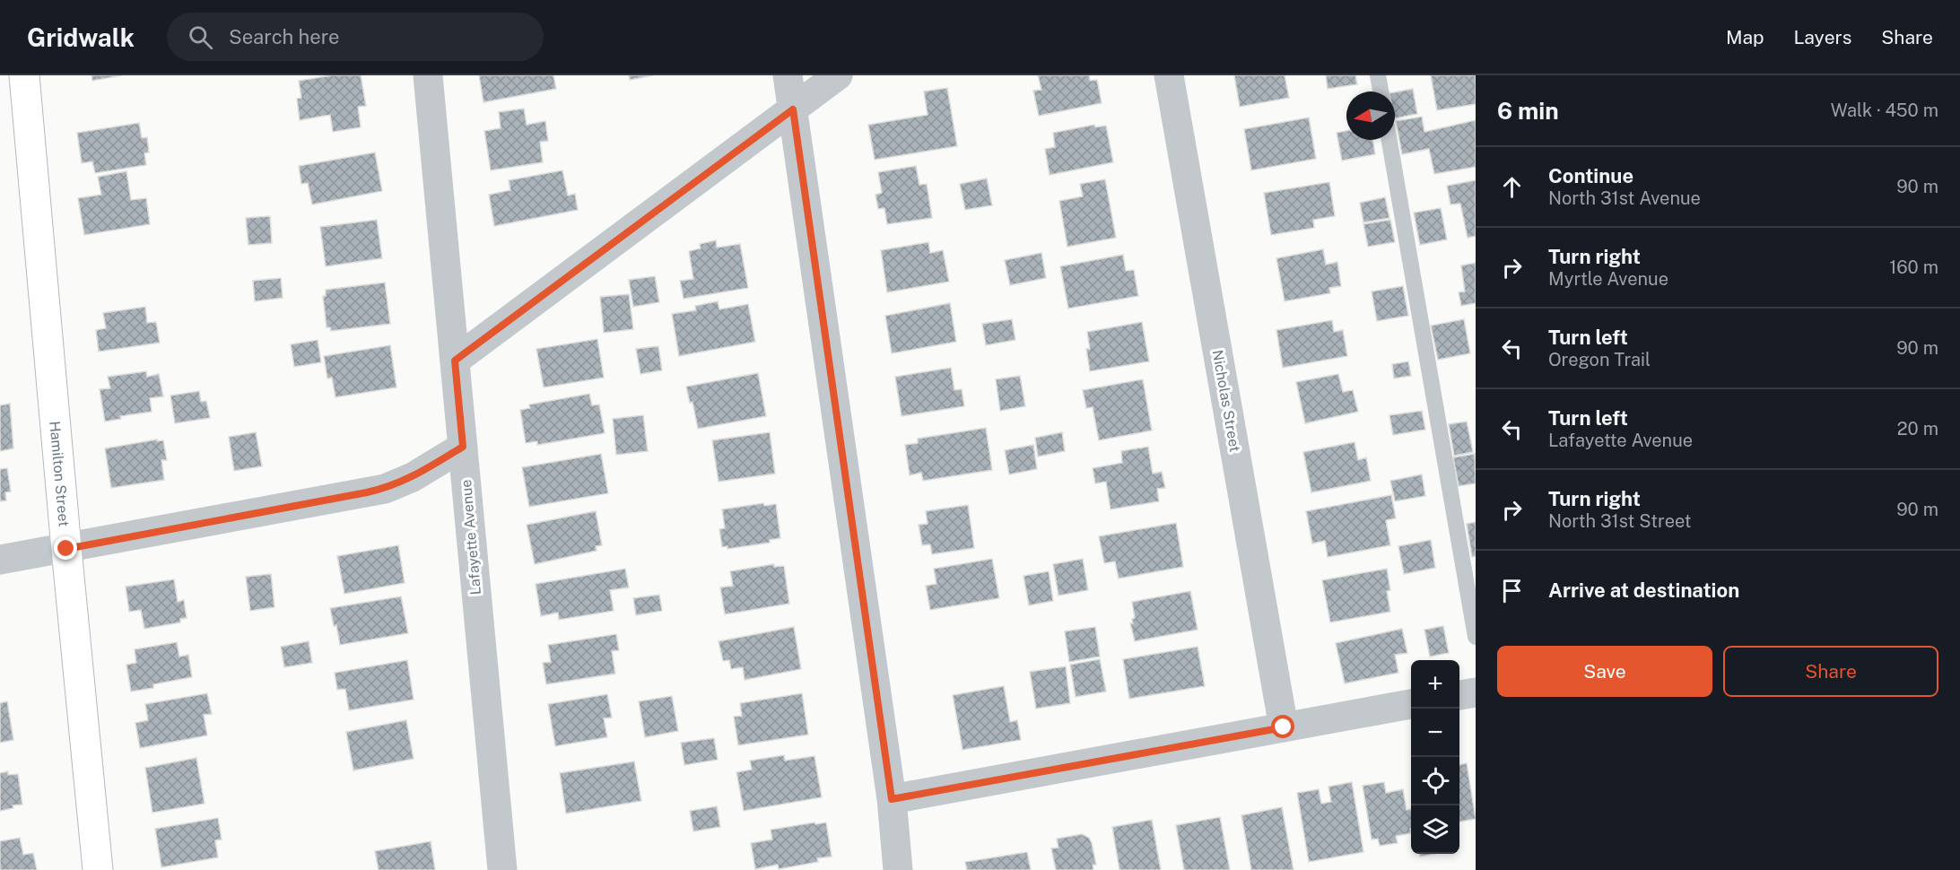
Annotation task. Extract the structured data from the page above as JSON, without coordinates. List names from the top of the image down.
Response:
{
  "streets": {
    "main road": ["Hamilton Street"],
    "street": ["Nicholas Street", "Lafayette Avenue"]
  },
  "north": "left",
  "page": {
    "header": "Gridwalk",
    "search": "Search here",
    "nav": ["Map", "Layers", "Share"],
    "heading": ["6 min", "Walk · 450 m"],
    "list": [
      ["Continue", "North 31st Avenue", "90 m"],
      ["Turn right", "Myrtle Avenue", "160 m"],
      ["Turn left", "Oregon Trail", "90 m"],
      ["Turn left", "Lafayette Avenue", "20 m"],
      ["Turn right", "North 31st Street", "90 m"],
      "Arrive at destination"
    ],
    "buttons": ["Save", "Share"],
    "map_buttons": ["+", "−"]
  }
}
